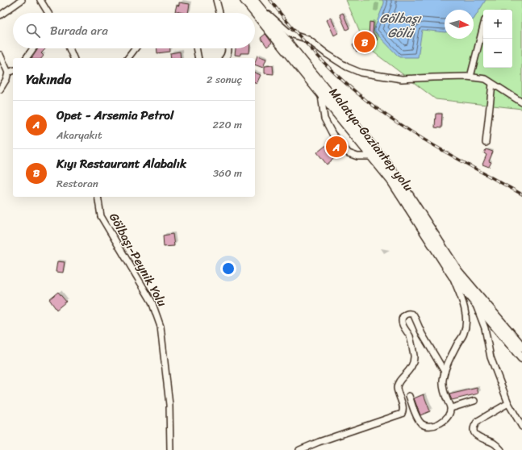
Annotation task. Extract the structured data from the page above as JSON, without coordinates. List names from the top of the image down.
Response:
{
  "streets": {
    "highway": ["Malatya-Gaziantep yolu"],
    "street": ["Gölbaşı-Peynik Yolu"]
  },
  "water": ["Gölbaşı Gölü"],
  "north": "right",
  "page": {
    "map_buttons": ["+", "−"],
    "search": "Burada ara",
    "pins": ["B", "A"],
    "heading": ["Yakında", "2 sonuç"],
    "list": [
      {
        "mark": "A",
        "name": "Opet - Arsemia Petrol",
        "note": "Akaryakıt",
        "value": "220 m"
      },
      {
        "mark": "B",
        "name": "Kıyı Restaurant Alabalık",
        "note": "Restoran",
        "value": "360 m"
      }
    ]
  }
}
